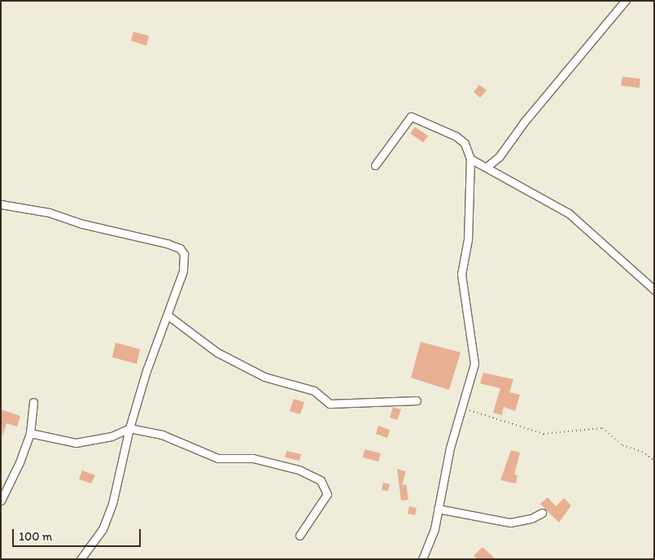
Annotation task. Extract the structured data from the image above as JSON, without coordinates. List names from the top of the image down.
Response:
{
  "scale_bar": "100 m"
}
